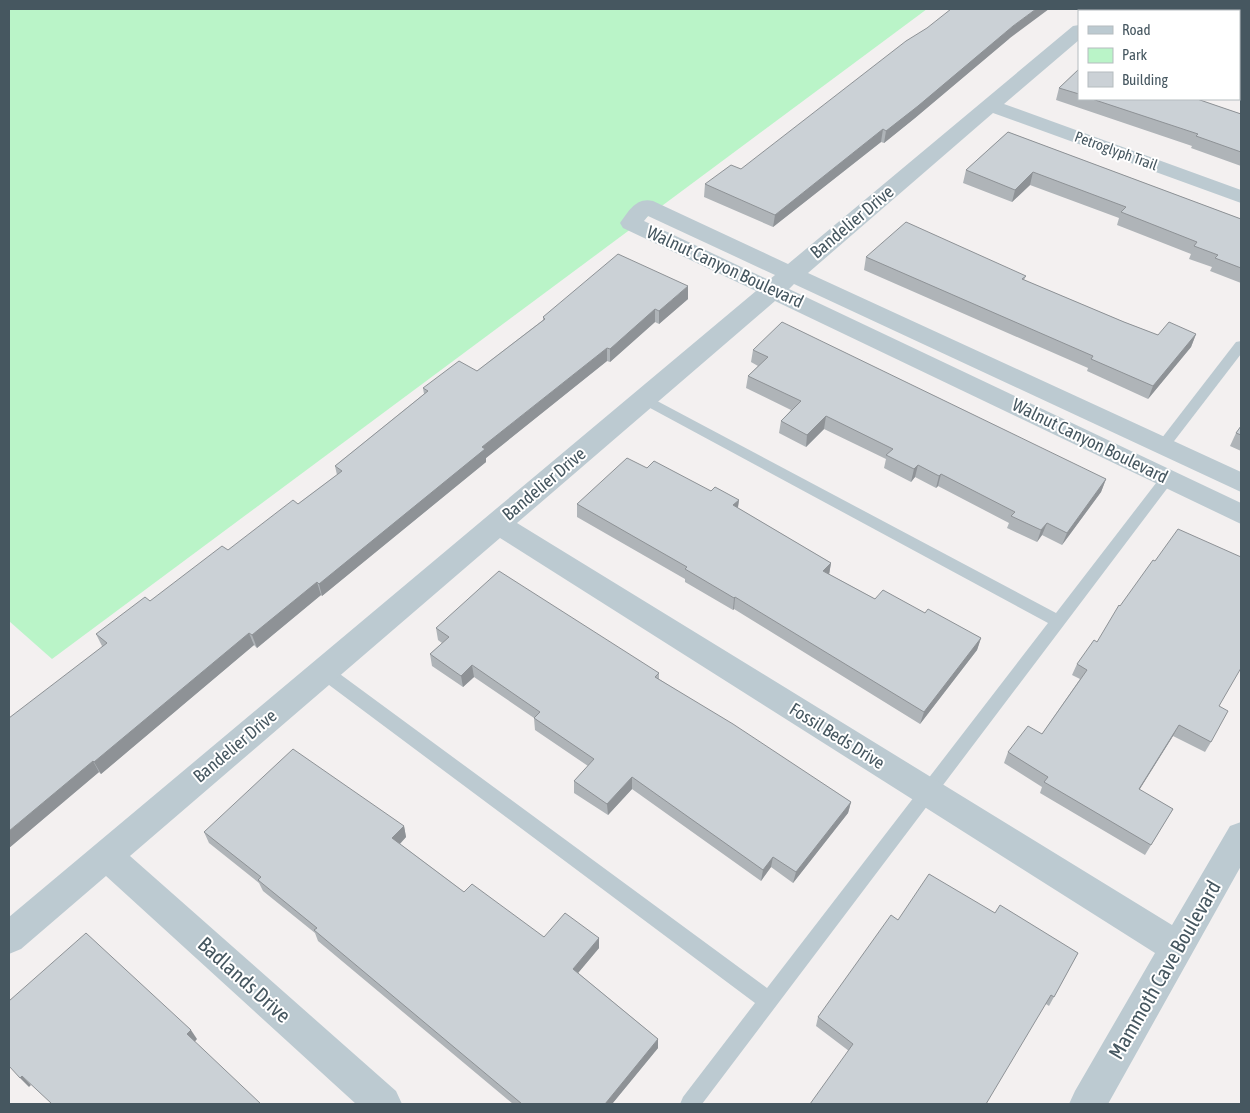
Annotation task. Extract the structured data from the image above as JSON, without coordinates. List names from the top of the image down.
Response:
{
  "streets": {
    "street": [
      "Petroglyph Trail",
      "Bandelier Drive",
      "Walnut Canyon Boulevard",
      "Fossil Beds Drive",
      "Mammoth Cave Boulevard",
      "Badlands Drive"
    ]
  },
  "crossings": [
    ["Petroglyph Trail", "Bandelier Drive"],
    ["Bandelier Drive", "Walnut Canyon Boulevard"],
    ["Bandelier Drive", "Fossil Beds Drive"],
    ["Bandelier Drive", "Badlands Drive"],
    ["Fossil Beds Drive", "Mammoth Cave Boulevard"]
  ],
  "legend": ["Road", "Park", "Building"]
}
